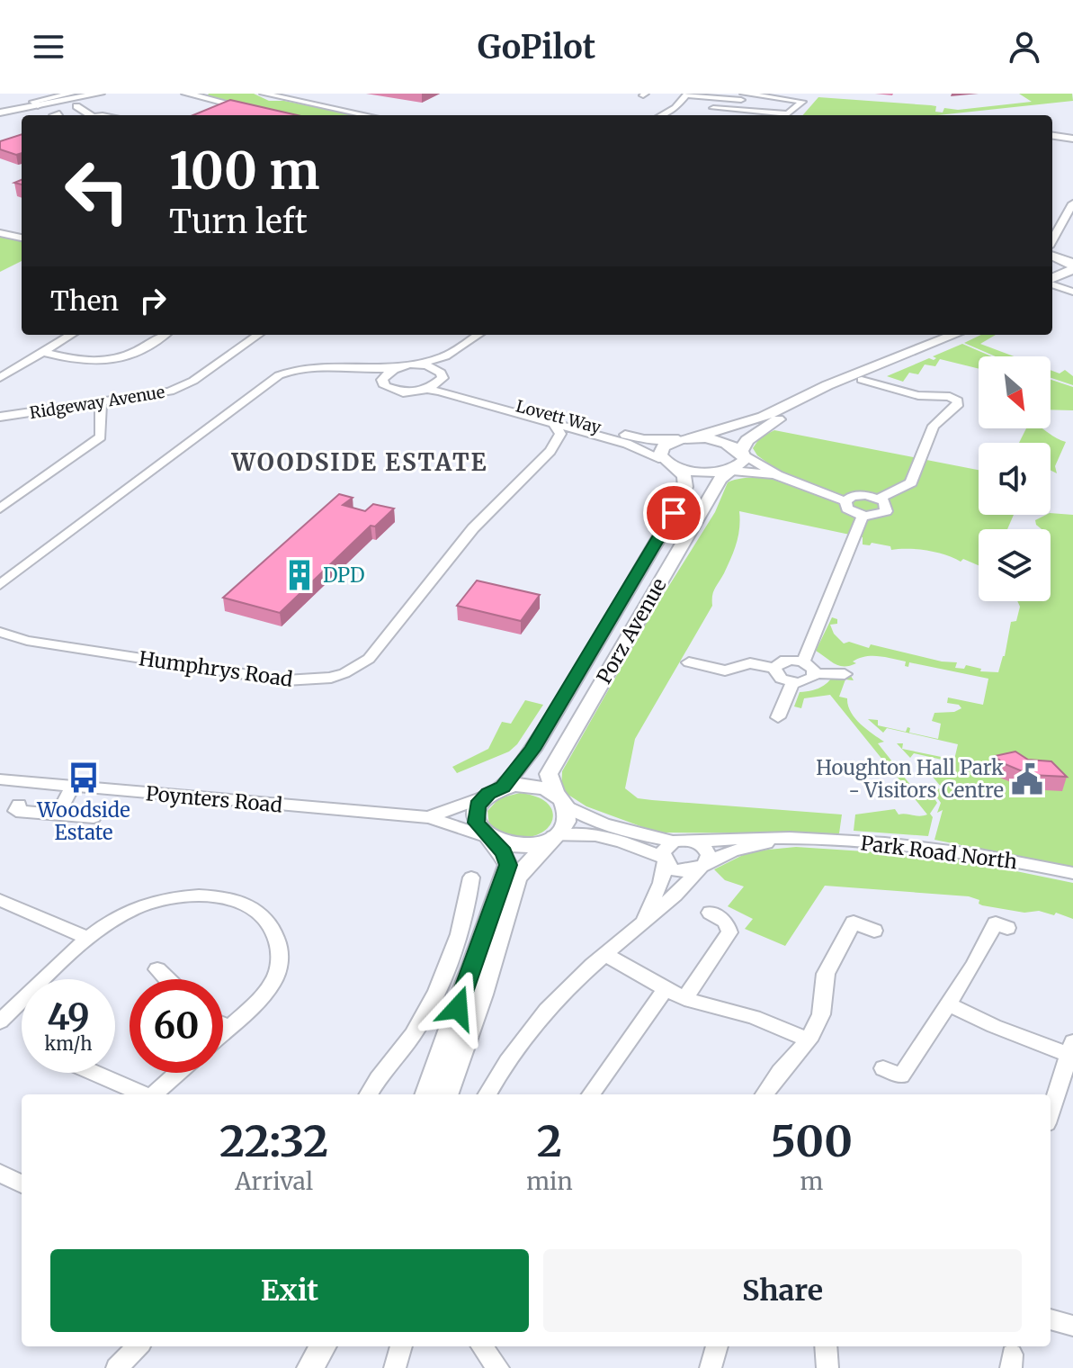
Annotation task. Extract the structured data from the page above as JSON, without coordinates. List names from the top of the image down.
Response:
{
  "streets": {
    "main road": ["Porz Avenue"],
    "street": [
      "Ridgeway Avenue",
      "Lovett Way",
      "Humphrys Road",
      "Poynters Road",
      "Park Road North"
    ]
  },
  "crossings": [
    ["Lovett Way", "Porz Avenue"],
    ["Lovett Way", "Humphrys Road"],
    ["Porz Avenue", "Poynters Road"]
  ],
  "districts": ["WOODSIDE ESTATE"],
  "places": {
    "building": ["DPD"],
    "bus stop": ["Woodside Estate"],
    "public building": ["Houghton Hall Park - Visitors Centre"]
  },
  "north": "bottom right",
  "page": {
    "header": "GoPilot",
    "turn": ["100 m", "Turn left"],
    "then": "Then",
    "speed": "49 km/h",
    "limit": "60",
    "eta": [
      "22:32",
      "Arrival",
      "2",
      "min",
      "500",
      "m"
    ],
    "buttons": ["Exit", "Share"]
  }
}
